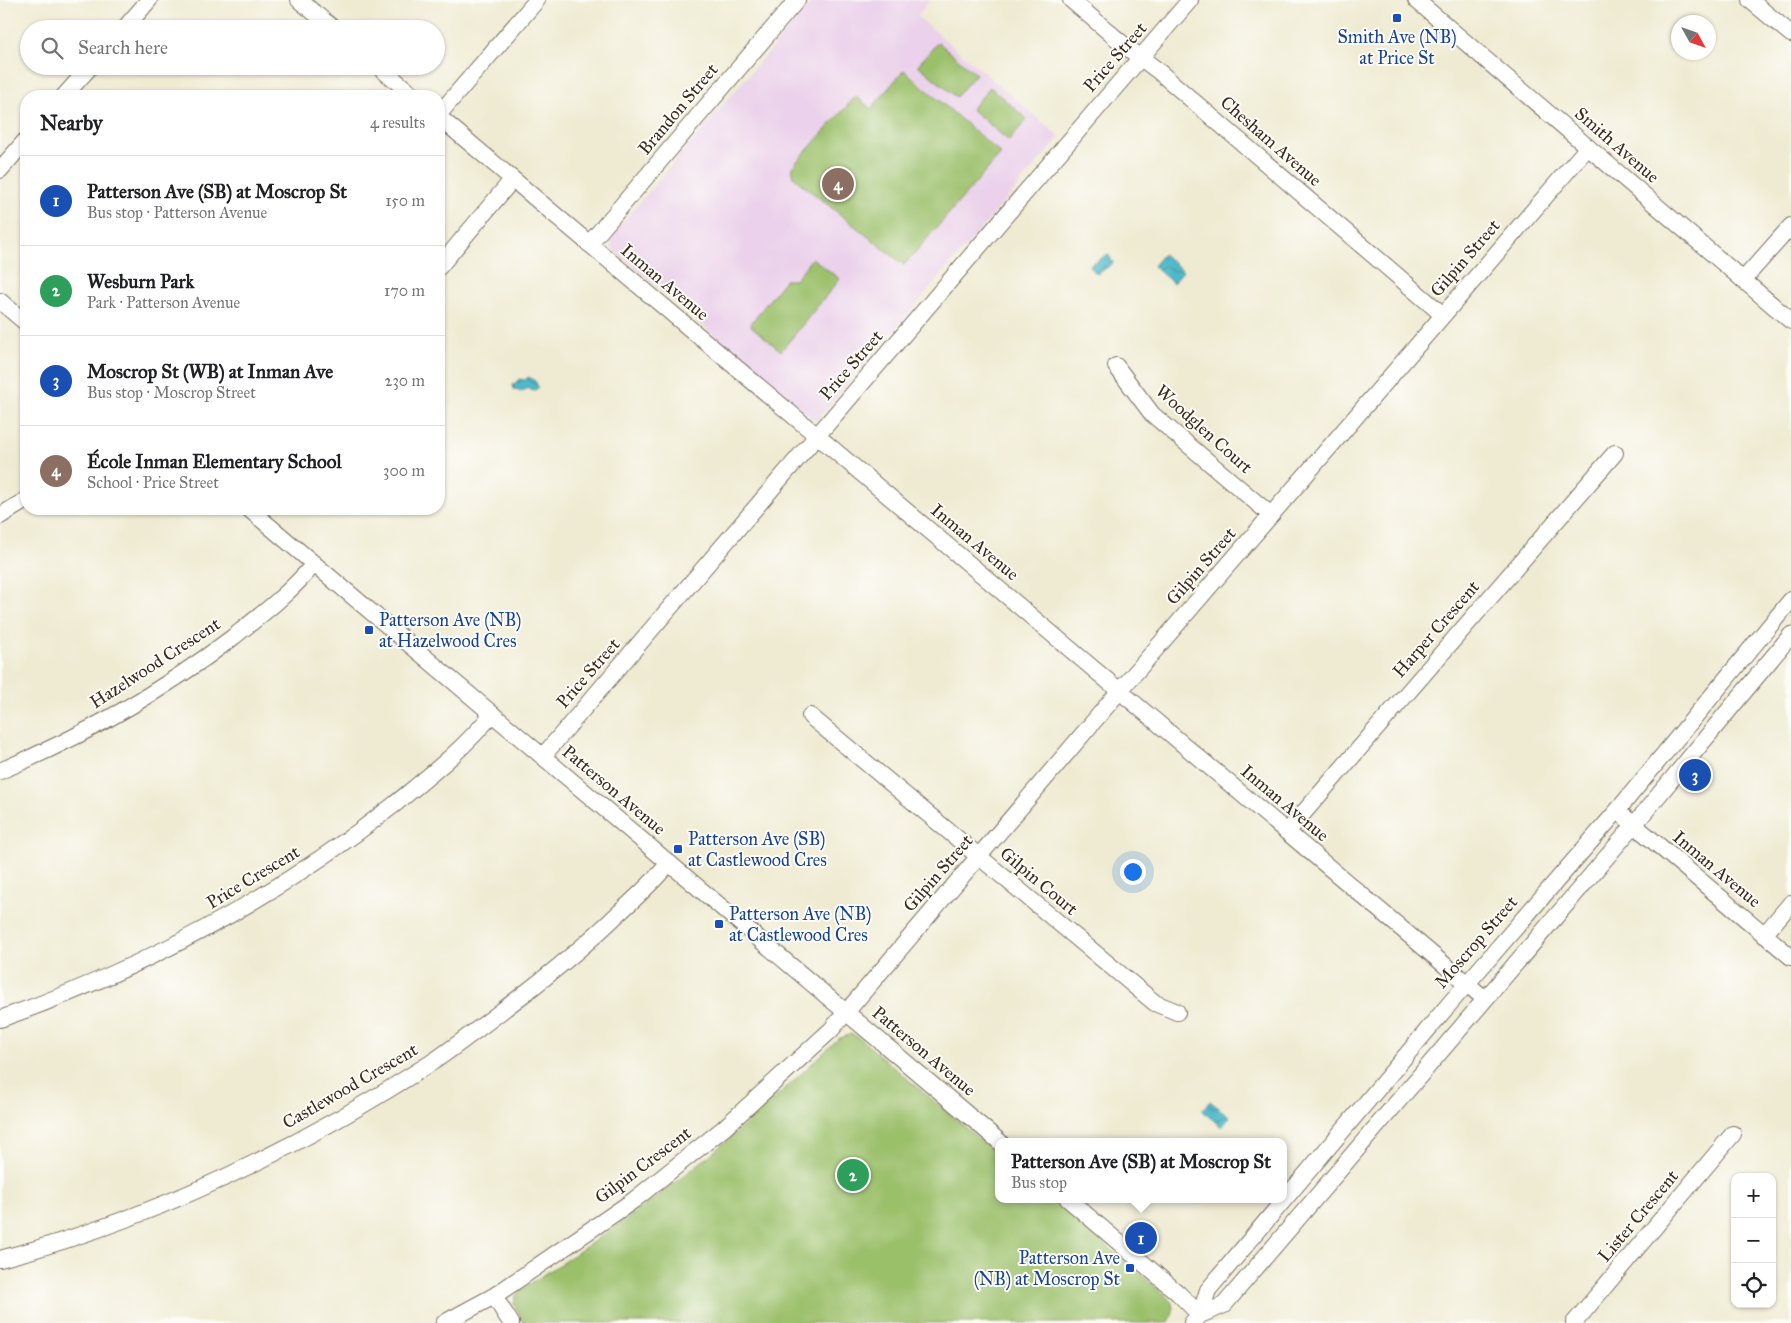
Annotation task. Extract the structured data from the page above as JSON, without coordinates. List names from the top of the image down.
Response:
{
  "streets": {
    "street": [
      "Price Street",
      "Brandon Street",
      "Chesham Avenue",
      "Smith Avenue",
      "Gilpin Street",
      "Inman Avenue",
      "Woodglen Court",
      "Harper Crescent",
      "Hazelwood Crescent",
      "Patterson Avenue",
      "Price Crescent",
      "Gilpin Court",
      "Moscrop Street",
      "Castlewood Crescent",
      "Gilpin Crescent",
      "Lister Crescent"
    ]
  },
  "crossings": [
    ["Price Street", "Chesham Avenue"],
    ["Price Street", "Inman Avenue"],
    ["Price Street", "Patterson Avenue"],
    ["Brandon Street", "Inman Avenue"],
    ["Chesham Avenue", "Gilpin Street"],
    ["Smith Avenue", "Gilpin Street"],
    ["Gilpin Street", "Inman Avenue"],
    ["Gilpin Street", "Woodglen Court"],
    ["Gilpin Street", "Patterson Avenue"],
    ["Gilpin Street", "Gilpin Court"],
    ["Gilpin Street", "Gilpin Crescent"],
    ["Inman Avenue", "Harper Crescent"],
    ["Inman Avenue", "Moscrop Street"],
    ["Hazelwood Crescent", "Patterson Avenue"],
    ["Patterson Avenue", "Price Crescent"],
    ["Patterson Avenue", "Castlewood Crescent"],
    ["Patterson Avenue", "Gilpin Crescent"]
  ],
  "places": {
    "transit": [
      "Smith Ave (NB) at Price St",
      "Patterson Ave (NB) at Hazelwood Cres",
      "Patterson Ave (SB) at Castlewood Cres",
      "Patterson Ave (NB) at Castlewood Cres",
      "Patterson Ave (NB) at Moscrop St"
    ]
  },
  "north": "bottom right",
  "page": {
    "search": "Search here",
    "heading": ["Nearby", "4 results"],
    "list": [
      {
        "mark": "1",
        "name": "Patterson Ave (SB) at Moscrop St",
        "note": "Bus stop · Patterson Avenue",
        "value": "150 m"
      },
      {
        "mark": "2",
        "name": "Wesburn Park",
        "note": "Park · Patterson Avenue",
        "value": "170 m"
      },
      {
        "mark": "3",
        "name": "Moscrop St (WB) at Inman Ave",
        "note": "Bus stop · Moscrop Street",
        "value": "230 m"
      },
      {
        "mark": "4",
        "name": "École Inman Elementary School",
        "note": "School · Price Street",
        "value": "300 m"
      }
    ],
    "pins": [
      "4",
      "3",
      "2",
      "1"
    ],
    "popup": ["Patterson Ave (SB) at Moscrop St", "Bus stop"],
    "map_buttons": ["+", "−"]
  }
}
